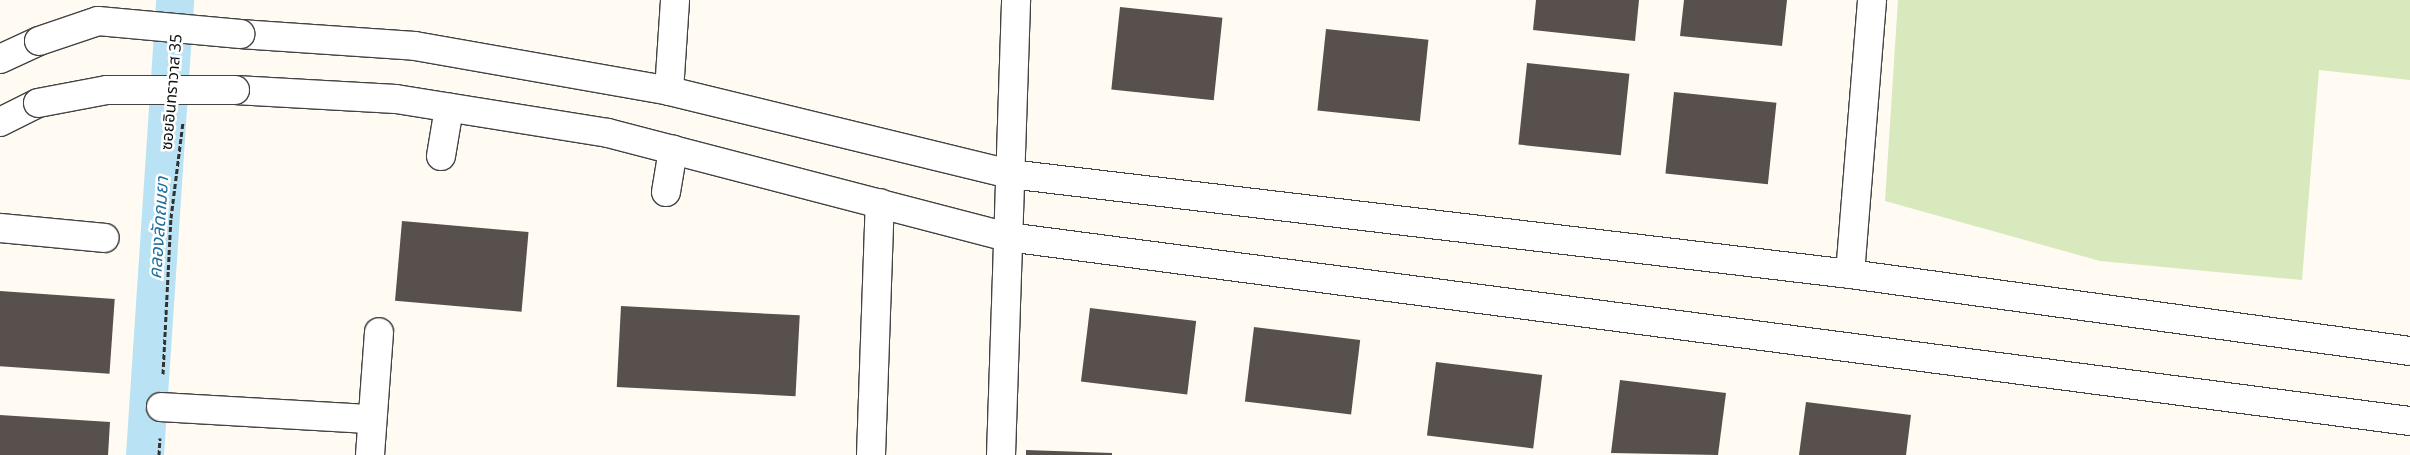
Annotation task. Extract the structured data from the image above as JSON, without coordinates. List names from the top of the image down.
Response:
{
  "streets": {
    "path": ["ซอยอินทราวาส 35"]
  },
  "water": ["คลองลัดถมยา"]
}
